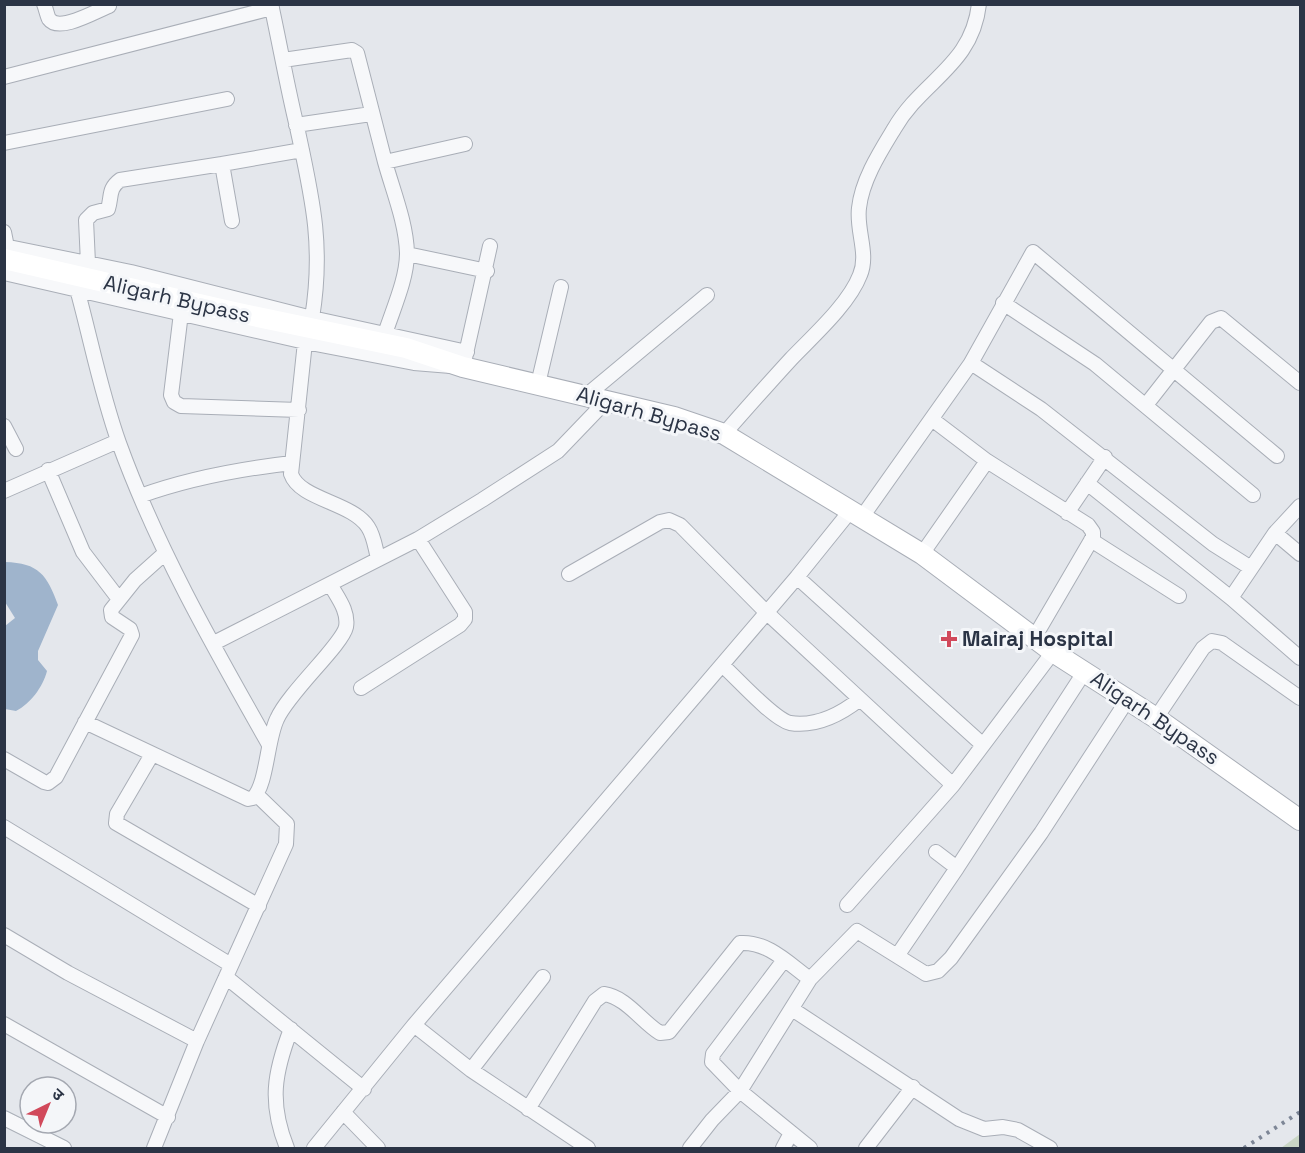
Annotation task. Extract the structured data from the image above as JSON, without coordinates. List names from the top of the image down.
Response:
{
  "streets": {
    "main road": ["Aligarh Bypass"]
  },
  "places": {
    "health": ["Mairaj Hospital"]
  },
  "north": "top right"
}
